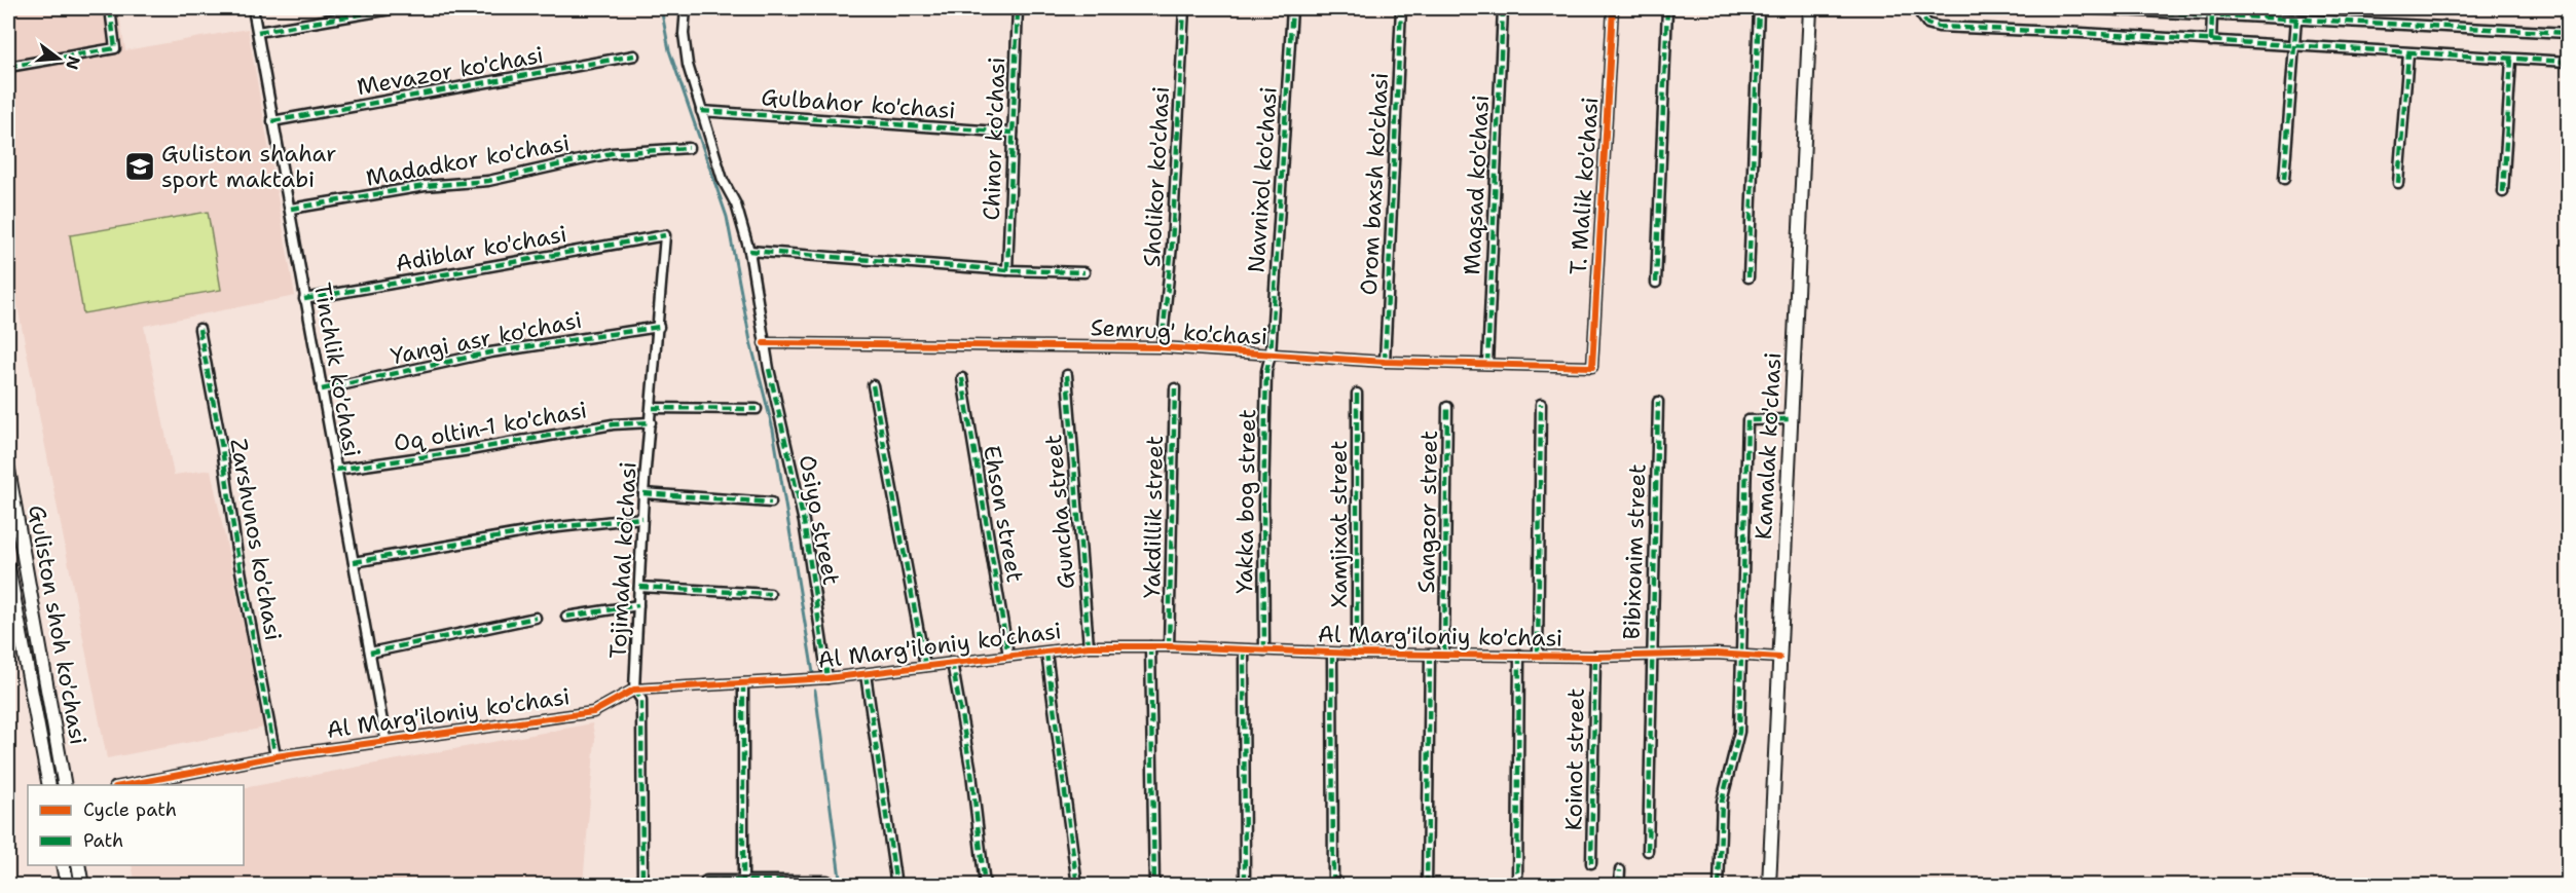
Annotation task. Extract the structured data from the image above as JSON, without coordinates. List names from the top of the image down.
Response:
{
  "streets": {
    "main road": ["Kamalak ko'chasi", "Guliston shoh ko'chasi"],
    "street": [
      "Mevazor ko'chasi",
      "Gulbahor ko'chasi",
      "Chinor ko'chasi",
      "Madadkor ko'chasi",
      "Sholikor ko'chasi",
      "Navnixol ko'chasi",
      "Orom baxsh ko'chasi",
      "Maqsad ko'chasi",
      "T. Malik ko'chasi",
      "Adiblar ko'chasi",
      "Semrug' ko'chasi",
      "Yangi asr ko'chasi",
      "Tinchlik ko'chasi",
      "Oq oltin-1 ko'chasi",
      "Yakka bog street",
      "Guncha street",
      "Sangzor street",
      "Ehson street",
      "Yakdillik street",
      "Osiyo street",
      "Xamjixat street",
      "Zarshunos ko'chasi",
      "Bibixonim street",
      "Tojimahal ko'chasi",
      "Al Marg'iloniy ko'chasi",
      "Koinot street"
    ]
  },
  "crossings": [
    ["Mevazor ko'chasi", "Tinchlik ko'chasi"],
    ["Gulbahor ko'chasi", "Chinor ko'chasi"],
    ["Gulbahor ko'chasi", "Osiyo street"],
    ["Madadkor ko'chasi", "Tinchlik ko'chasi"],
    ["Sholikor ko'chasi", "Semrug' ko'chasi"],
    ["Navnixol ko'chasi", "Semrug' ko'chasi"],
    ["Navnixol ko'chasi", "Yakka bog street"],
    ["Orom baxsh ko'chasi", "Semrug' ko'chasi"],
    ["Maqsad ko'chasi", "Semrug' ko'chasi"],
    ["T. Malik ko'chasi", "Semrug' ko'chasi"],
    ["Adiblar ko'chasi", "Tinchlik ko'chasi"],
    ["Adiblar ko'chasi", "Tojimahal ko'chasi"],
    ["Semrug' ko'chasi", "Yakka bog street"],
    ["Semrug' ko'chasi", "Osiyo street"],
    ["Yangi asr ko'chasi", "Tinchlik ko'chasi"],
    ["Yangi asr ko'chasi", "Tojimahal ko'chasi"],
    ["Tinchlik ko'chasi", "Oq oltin-1 ko'chasi"],
    ["Tinchlik ko'chasi", "Al Marg'iloniy ko'chasi"],
    ["Oq oltin-1 ko'chasi", "Tojimahal ko'chasi"],
    ["Kamalak ko'chasi", "Al Marg'iloniy ko'chasi"],
    ["Yakka bog street", "Al Marg'iloniy ko'chasi"],
    ["Guncha street", "Al Marg'iloniy ko'chasi"],
    ["Sangzor street", "Al Marg'iloniy ko'chasi"],
    ["Ehson street", "Al Marg'iloniy ko'chasi"],
    ["Yakdillik street", "Al Marg'iloniy ko'chasi"],
    ["Osiyo street", "Al Marg'iloniy ko'chasi"],
    ["Xamjixat street", "Al Marg'iloniy ko'chasi"],
    ["Zarshunos ko'chasi", "Al Marg'iloniy ko'chasi"],
    ["Bibixonim street", "Al Marg'iloniy ko'chasi"],
    ["Tojimahal ko'chasi", "Al Marg'iloniy ko'chasi"],
    ["Al Marg'iloniy ko'chasi", "Koinot street"]
  ],
  "places": {
    "school or university": ["Guliston shahar sport maktabi"]
  },
  "legend": ["Cycle path", "Path"],
  "north": "right"
}
